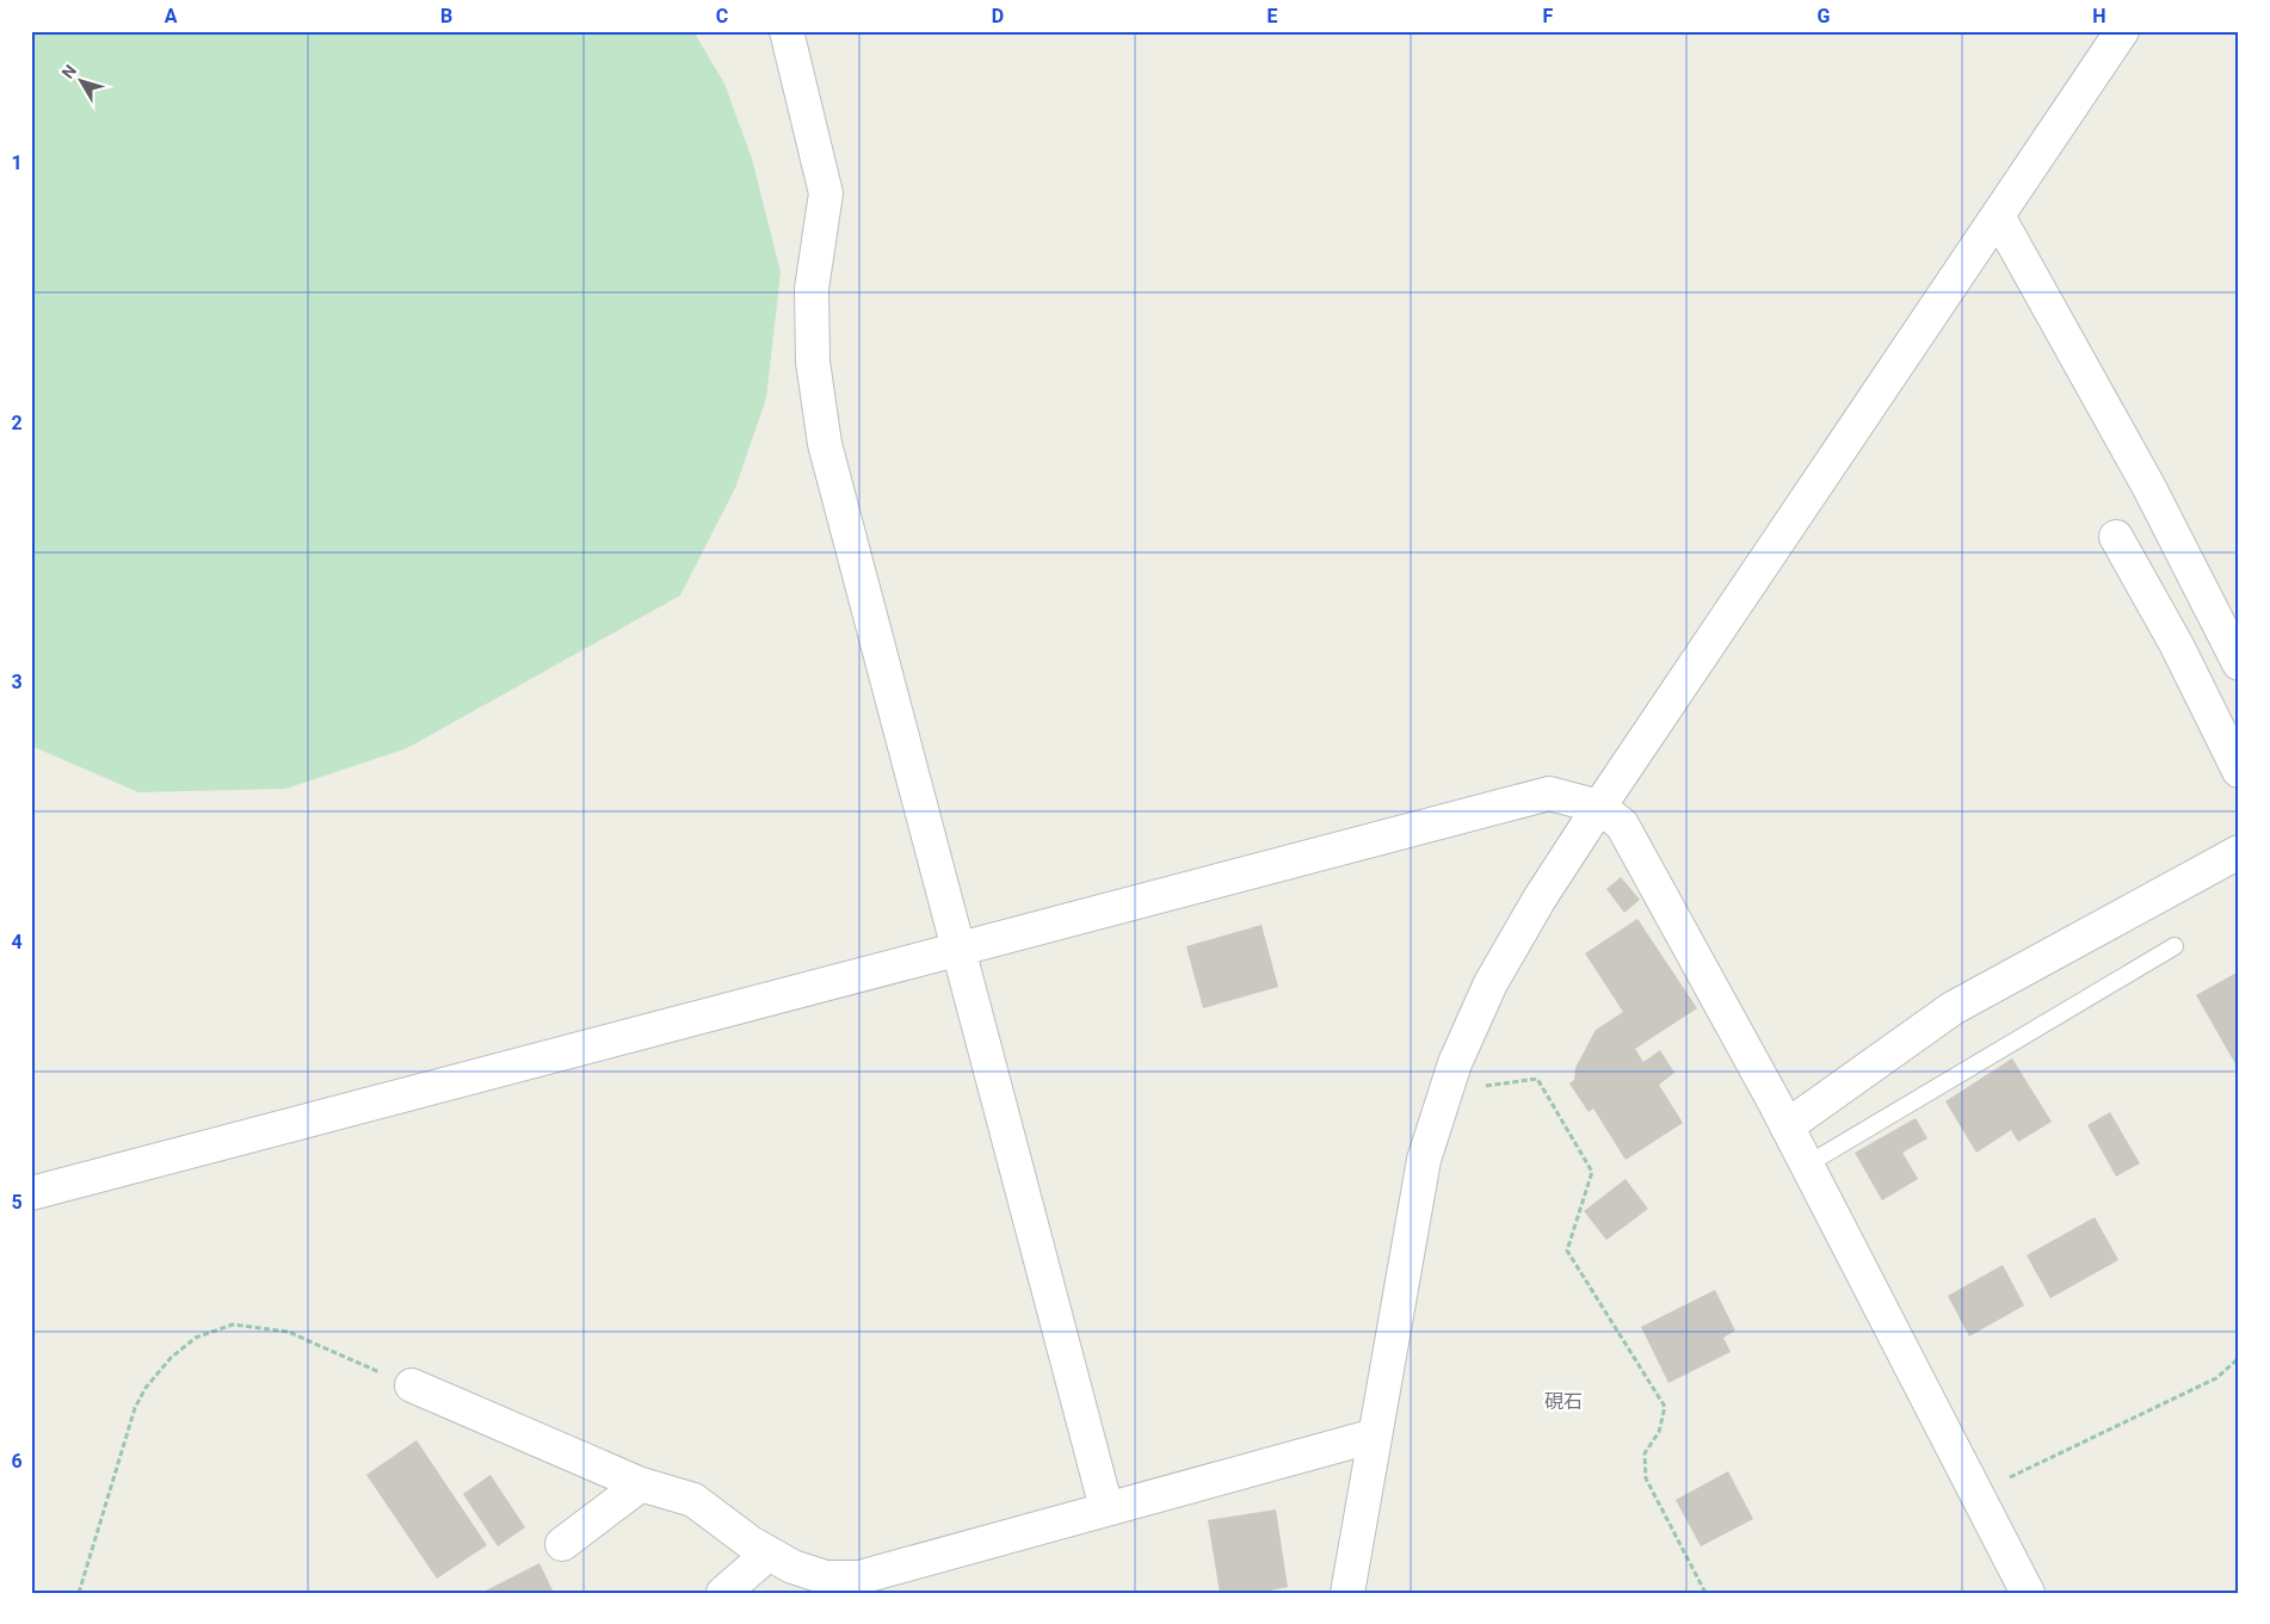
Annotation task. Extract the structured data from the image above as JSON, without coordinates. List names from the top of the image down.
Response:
{
  "districts": ["硯石"],
  "north": "top left",
  "grid": {
    "columns": [
      "A",
      "B",
      "C",
      "D",
      "E",
      "F",
      "G",
      "H"
    ],
    "rows": [
      "1",
      "2",
      "3",
      "4",
      "5",
      "6"
    ]
  }
}
